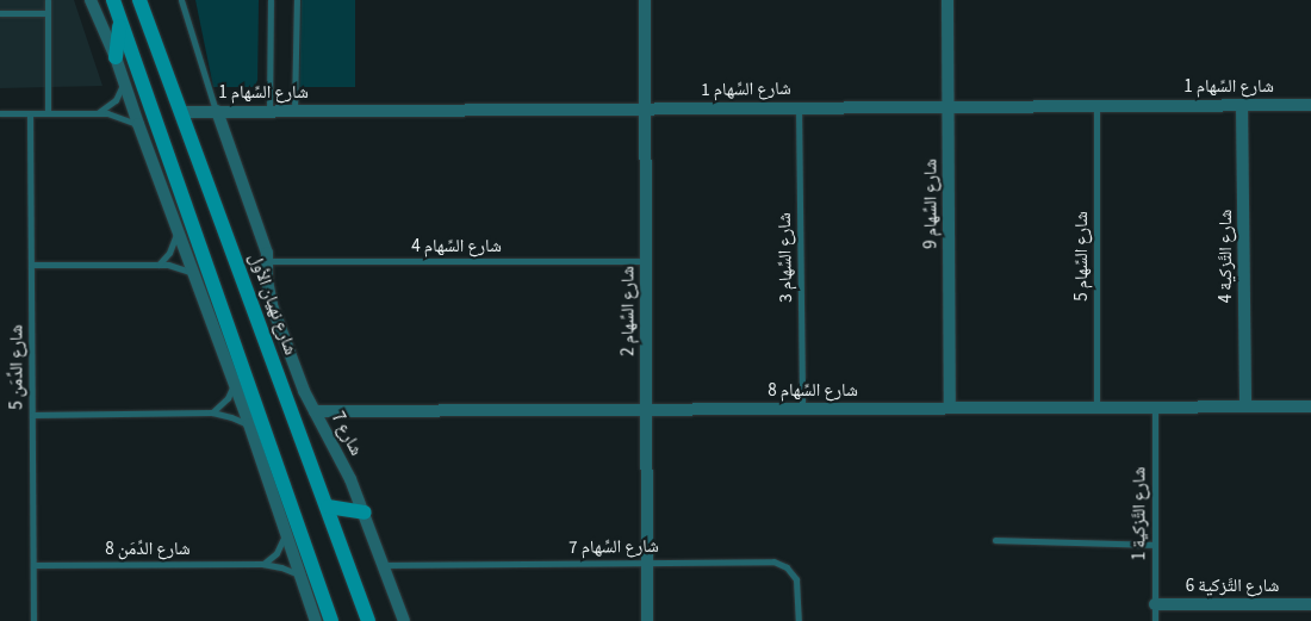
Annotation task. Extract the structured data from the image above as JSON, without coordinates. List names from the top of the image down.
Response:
{
  "streets": {
    "main road": ["شارع نهيان الأول"],
    "street": [
      "شارع السِّهام 1",
      "شارع السِّهام 9",
      "شارع التَّزكية 4",
      "شارع السِّهام 2",
      "شارع السِّهام 8",
      "شارع 7",
      "شارع التَّزكية 6"
    ],
    "lane": [
      "شارع السِّهام 4",
      "شارع السِّهام 5",
      "شارع السِّهام 3",
      "شارع الدِّمَن 5",
      "شارع التَّزكية 1",
      "شارع السِّهام 7",
      "شارع الدِّمَن 8"
    ]
  },
  "crossings": [
    ["شارع السِّهام 1", "شارع السِّهام 9"],
    ["شارع السِّهام 1", "شارع السِّهام 5"],
    ["شارع السِّهام 1", "شارع التَّزكية 4"],
    ["شارع السِّهام 1", "شارع السِّهام 3"],
    ["شارع السِّهام 1", "شارع نهيان الأول"],
    ["شارع السِّهام 1", "شارع السِّهام 2"],
    ["شارع السِّهام 1", "شارع 7"],
    ["شارع السِّهام 9", "شارع السِّهام 8"],
    ["شارع السِّهام 4", "شارع السِّهام 2"],
    ["شارع السِّهام 4", "شارع 7"],
    ["شارع السِّهام 5", "شارع السِّهام 8"],
    ["شارع التَّزكية 4", "شارع السِّهام 8"],
    ["شارع السِّهام 3", "شارع السِّهام 8"],
    ["شارع السِّهام 2", "شارع السِّهام 8"],
    ["شارع السِّهام 2", "شارع السِّهام 7"],
    ["شارع الدِّمَن 5", "شارع الدِّمَن 8"],
    ["شارع السِّهام 8", "شارع 7"],
    ["شارع السِّهام 8", "شارع التَّزكية 1"],
    ["شارع 7", "شارع السِّهام 7"],
    ["شارع التَّزكية 1", "شارع التَّزكية 6"]
  ]
}
